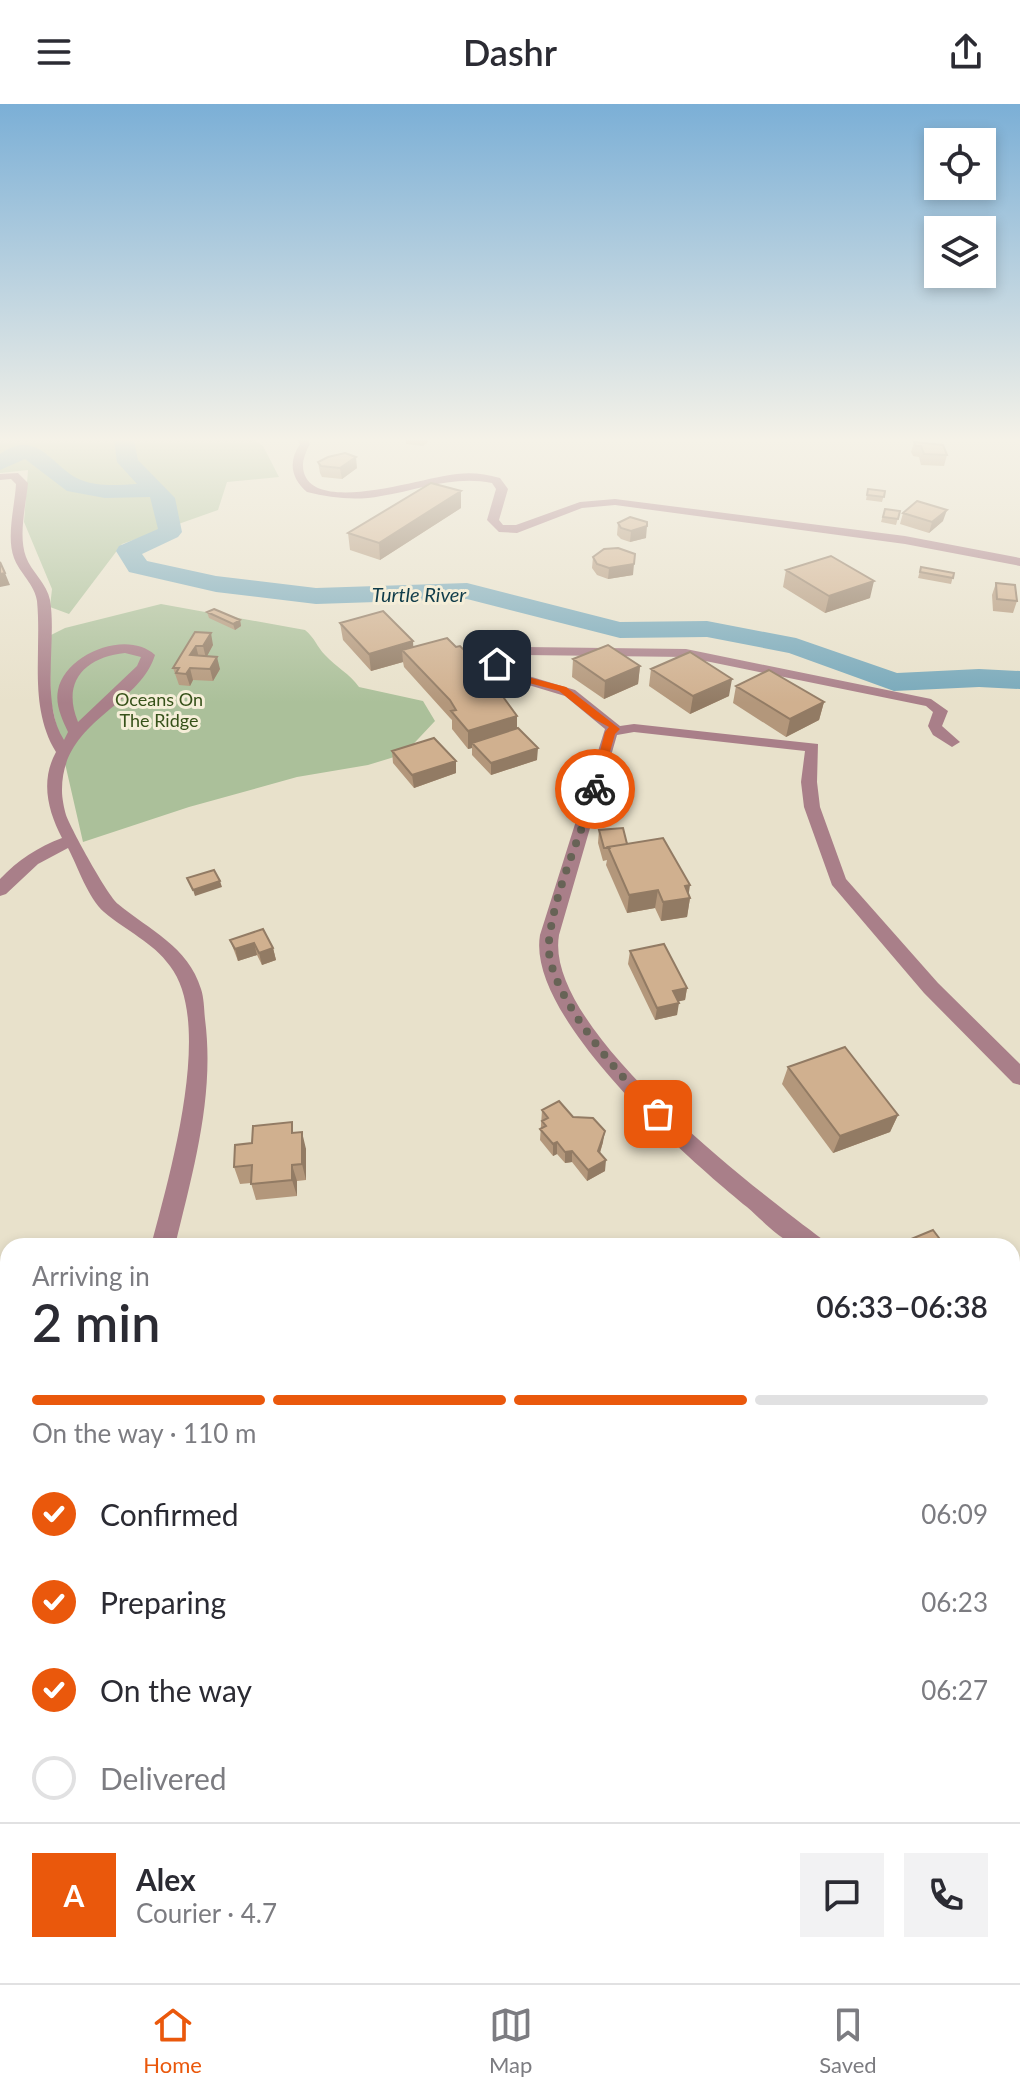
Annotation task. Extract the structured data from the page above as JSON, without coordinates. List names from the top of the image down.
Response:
{
  "water": ["Turtle River"],
  "parks": ["Oceans On The Ridge"],
  "page": {
    "header": "Dashr",
    "heading": ["2 min", "Arriving in", "06:33–06:38"],
    "panel": ["Alex", "Courier · 4.7"],
    "bar": "On the way · 110 m",
    "list": [
      ["Confirmed", "06:09"],
      ["Preparing", "06:23"],
      ["On the way", "06:27"],
      "Delivered"
    ],
    "round": "A",
    "tabs": ["Home", "Map", "Saved"]
  }
}
